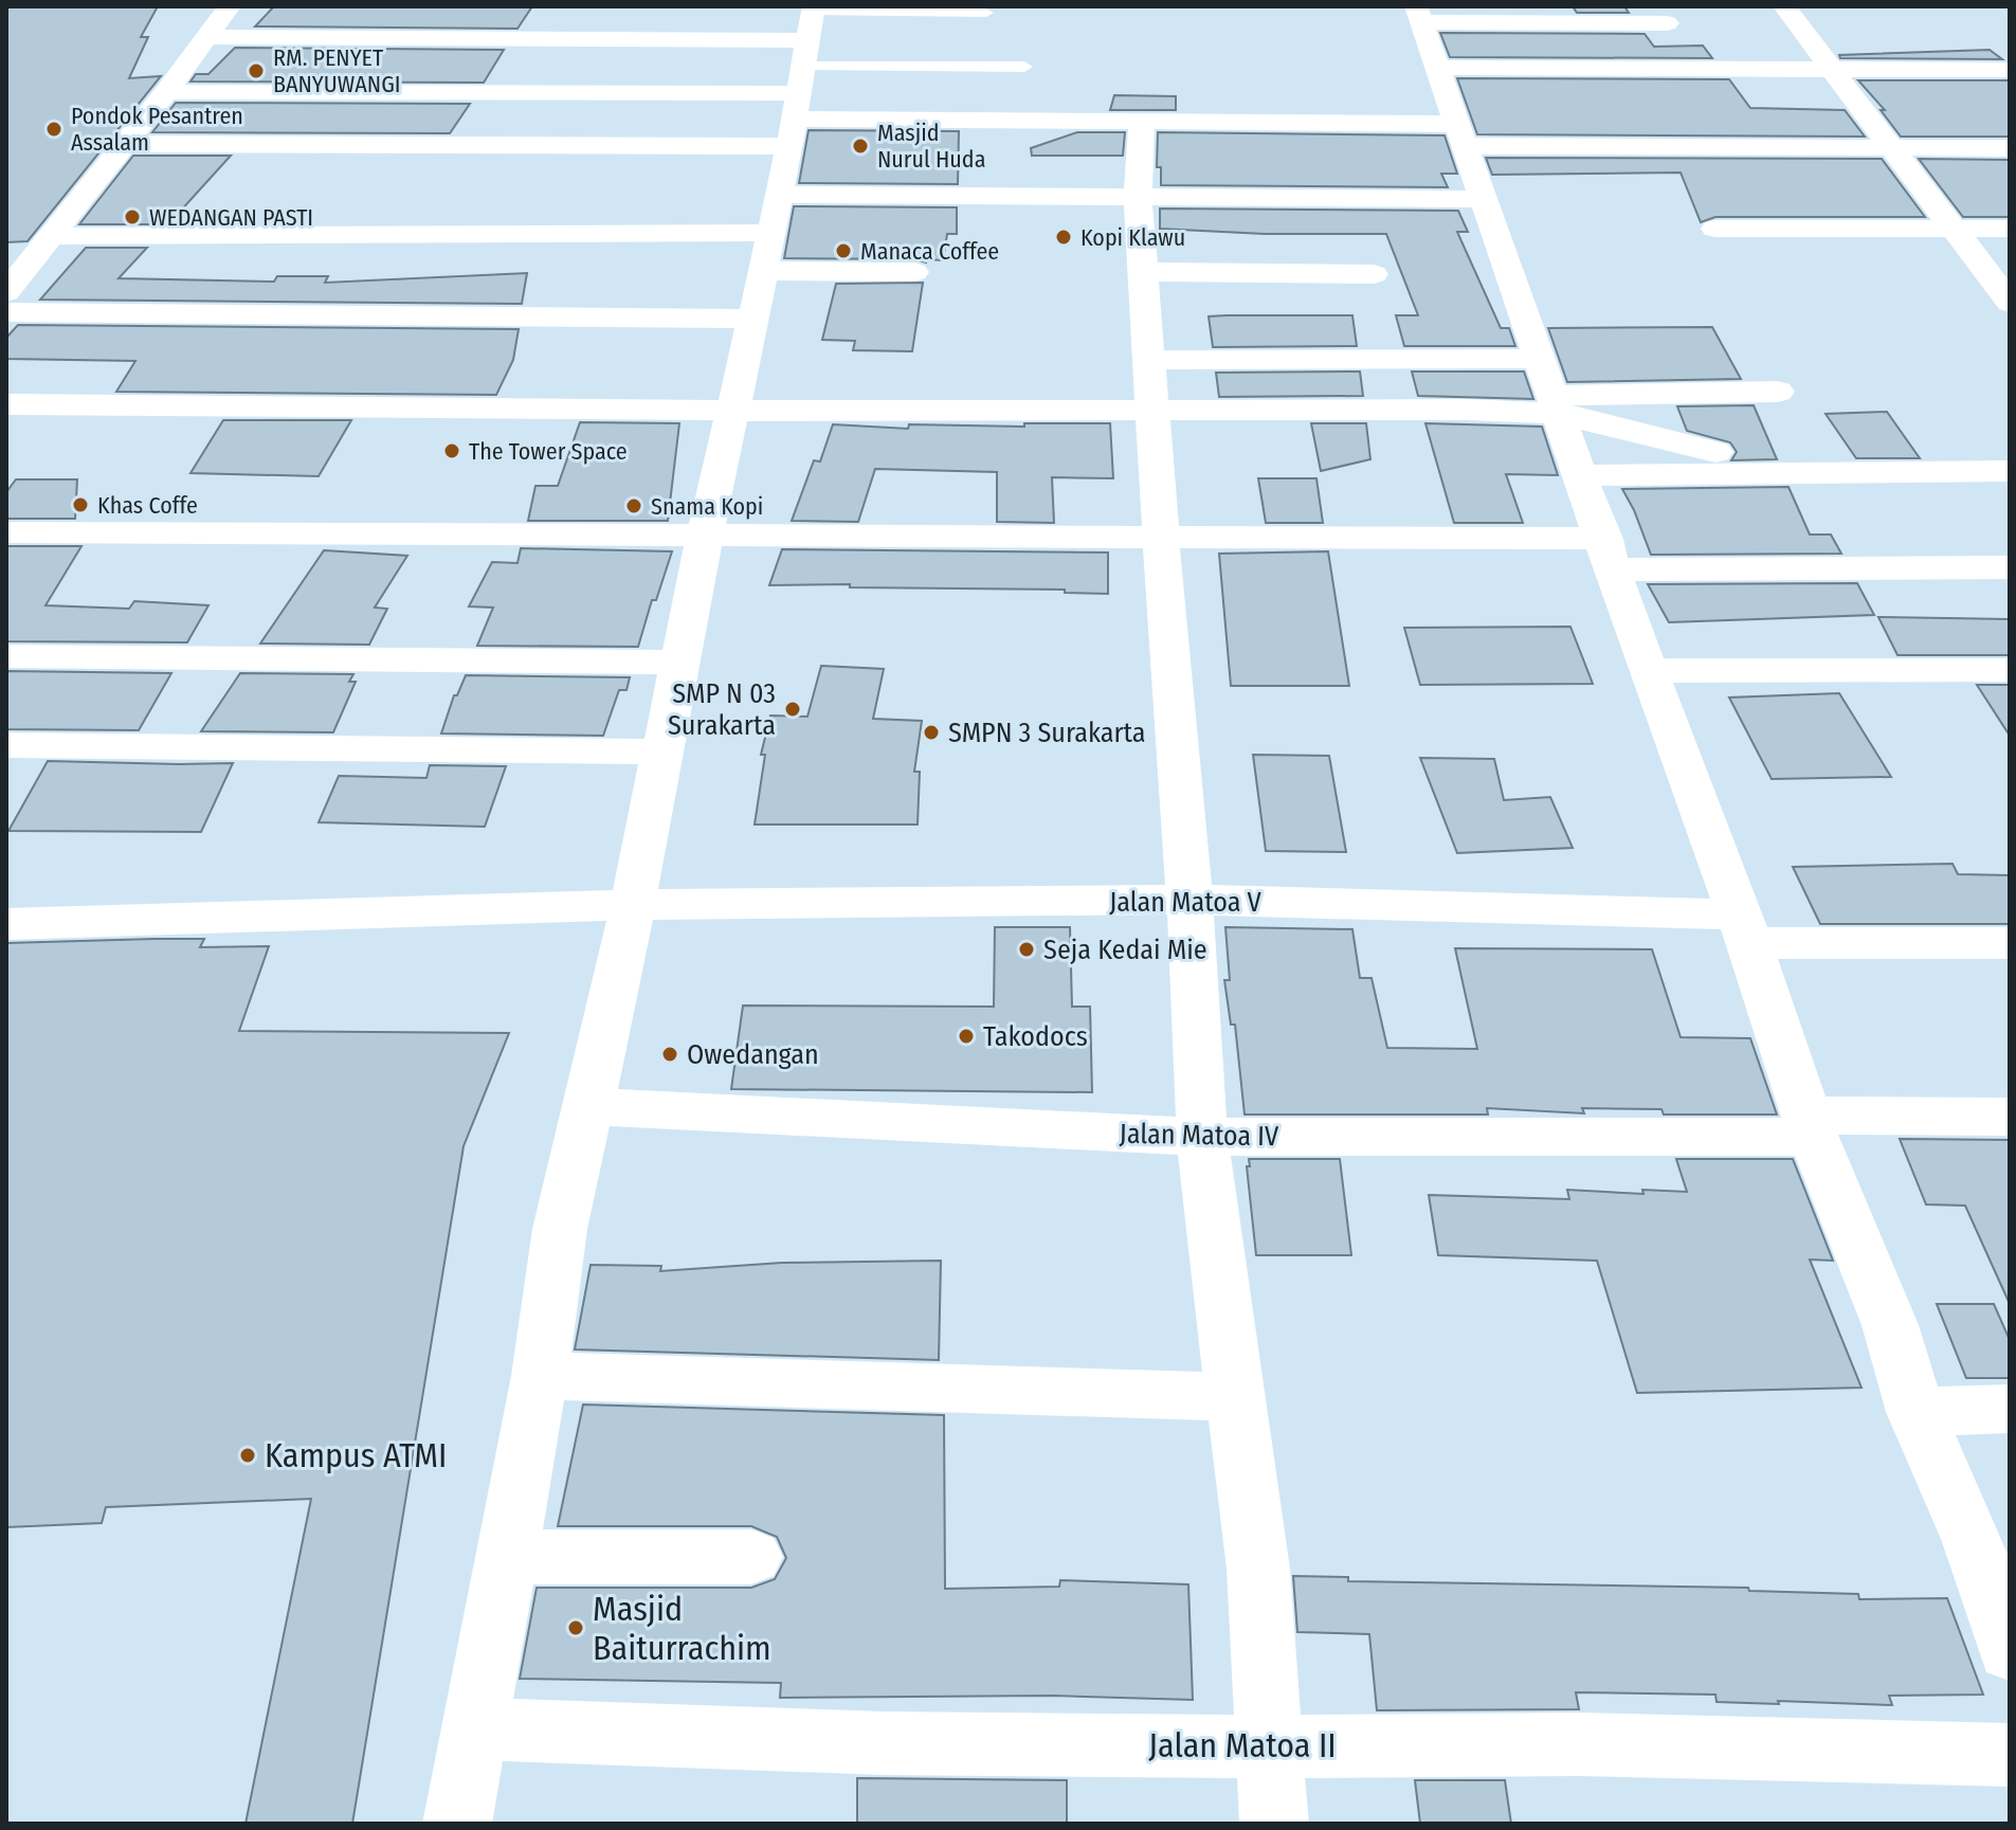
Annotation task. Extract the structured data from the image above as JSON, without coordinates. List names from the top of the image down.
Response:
{
  "streets": {
    "street": ["Jalan Matoa V", "Jalan Matoa IV", "Jalan Matoa II"]
  },
  "places": [
    "RM. PENYET BANYUWANGI",
    "Pondok Pesantren Assalam",
    "Masjid Nurul Huda",
    "WEDANGAN PASTI",
    "Kopi Klawu",
    "Manaca Coffee",
    "The Tower Space",
    "Khas Coffe",
    "Snama Kopi",
    "SMP N 03 Surakarta",
    "SMPN 3 Surakarta",
    "Seja Kedai Mie",
    "Takodocs",
    "Owedangan",
    "Kampus ATMI",
    "Masjid Baiturrachim"
  ]
}
